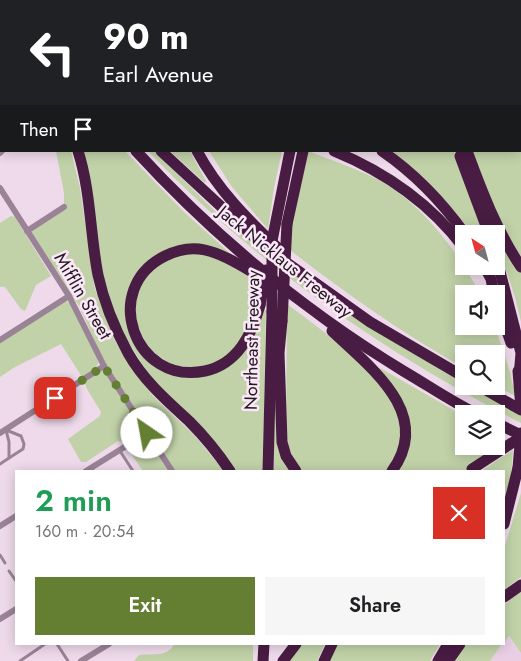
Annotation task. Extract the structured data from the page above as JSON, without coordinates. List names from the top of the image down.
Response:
{
  "streets": {
    "highway": ["Jack Nicklaus Freeway", "Northeast Freeway"],
    "street": ["Mifflin Street"]
  },
  "north": "top left",
  "page": {
    "turn": ["90 m", "Earl Avenue"],
    "then": "Then",
    "heading": ["2 min", "160 m · 20:54"],
    "buttons": ["Exit", "Share"]
  }
}
